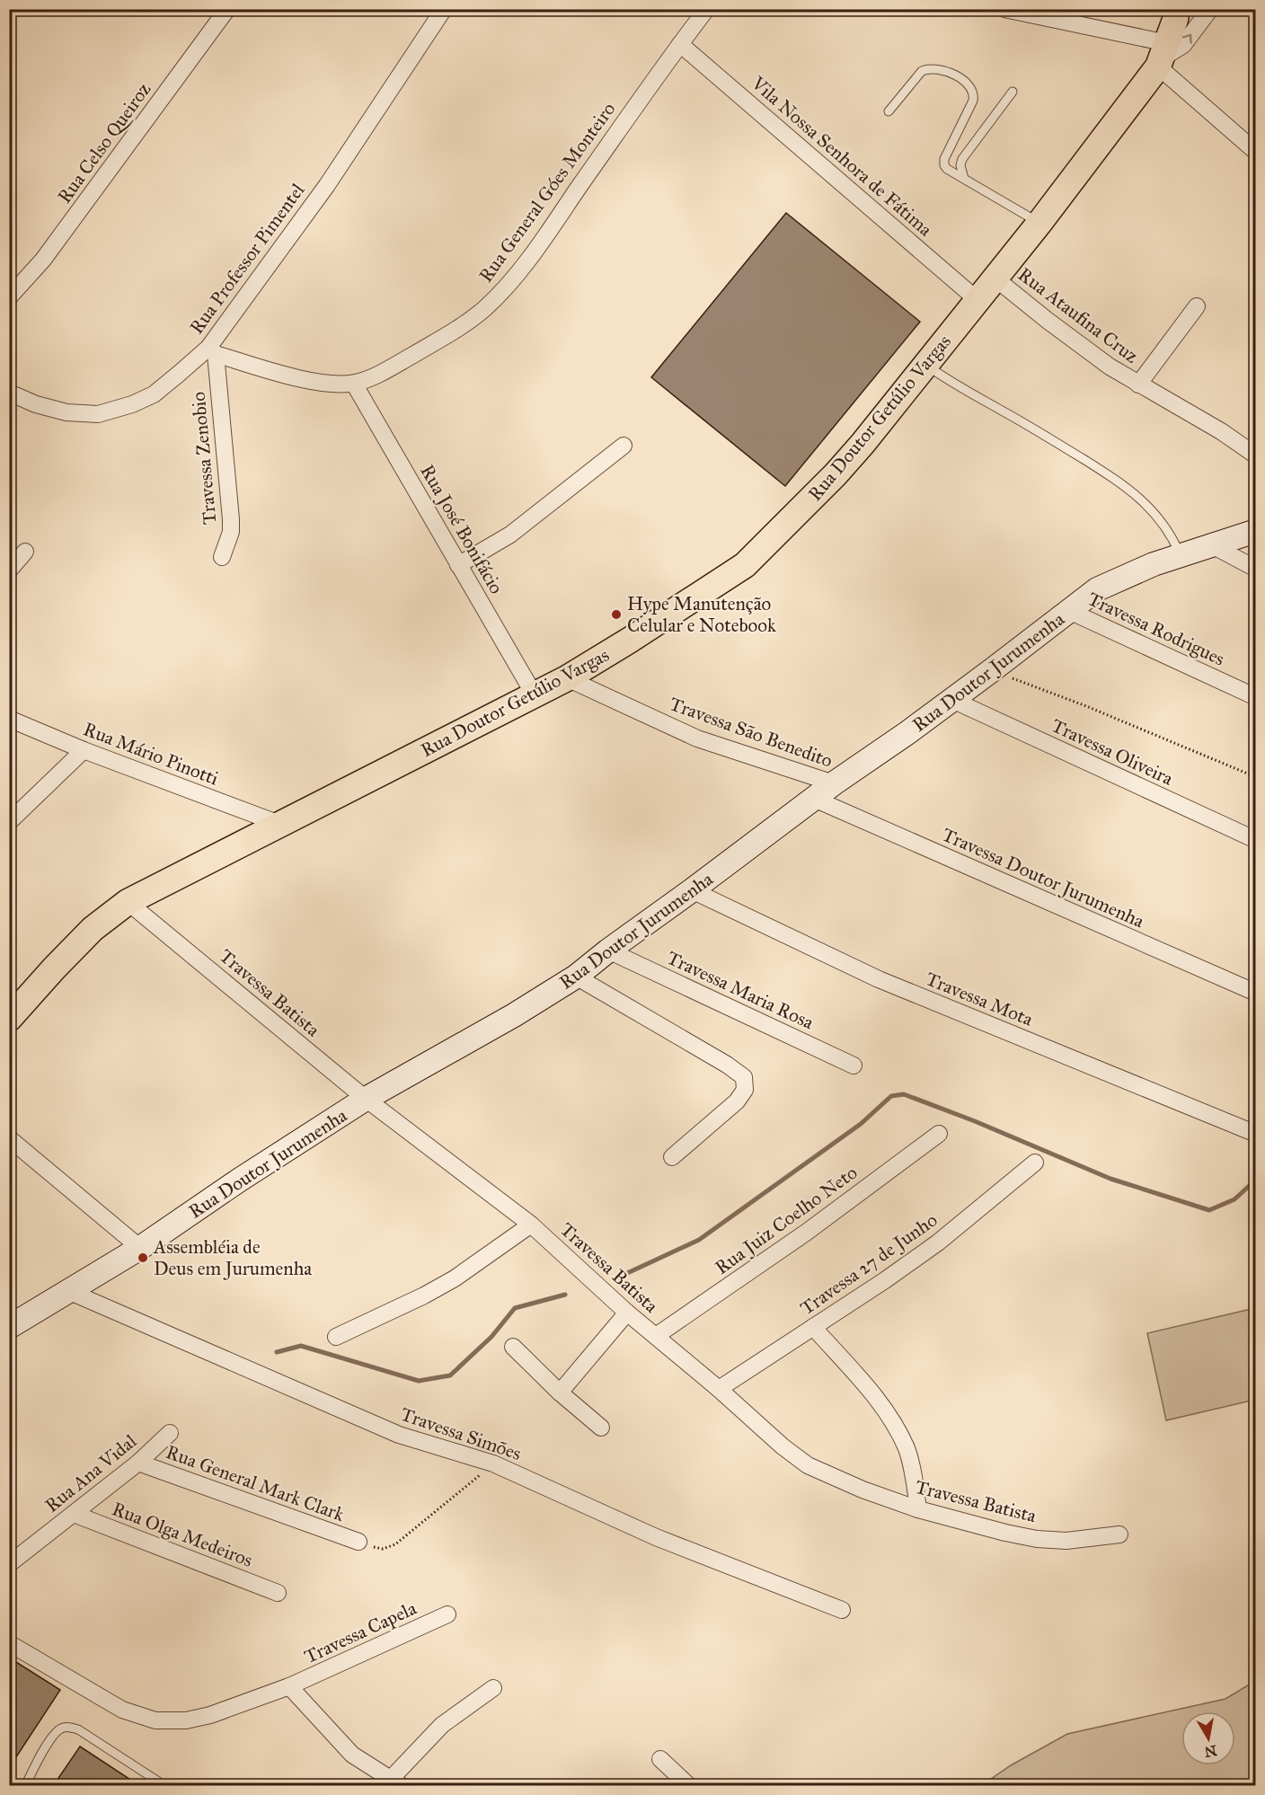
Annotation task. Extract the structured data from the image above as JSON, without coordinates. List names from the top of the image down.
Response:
{
  "streets": {
    "main road": ["Rua Doutor Getúlio Vargas", "Rua Doutor Jurumenha"],
    "street": [
      "Rua Celso Queiroz",
      "Vila Nossa Senhora de Fátima",
      "Rua General Góes Monteiro",
      "Rua Professor Pimentel",
      "Rua Ataufina Cruz",
      "Travessa Zenobio",
      "Rua José Bonifácio",
      "Travessa Rodrigues",
      "Travessa São Benedito",
      "Travessa Oliveira",
      "Rua Mário Pinotti",
      "Travessa Doutor Jurumenha",
      "Travessa Maria Rosa",
      "Travessa Batista",
      "Travessa Mota",
      "Rua Juiz Coelho Neto",
      "Travessa 27 de Junho",
      "Travessa Simões",
      "Rua Ana Vidal",
      "Rua General Mark Clark",
      "Rua Olga Medeiros",
      "Travessa Capela"
    ]
  },
  "crossings": [
    ["Vila Nossa Senhora de Fátima", "Rua General Góes Monteiro"],
    ["Vila Nossa Senhora de Fátima", "Rua Doutor Getúlio Vargas"],
    ["Rua General Góes Monteiro", "Rua Professor Pimentel"],
    ["Rua General Góes Monteiro", "Travessa Zenobio"],
    ["Rua General Góes Monteiro", "Rua José Bonifácio"],
    ["Rua Professor Pimentel", "Travessa Zenobio"],
    ["Rua Ataufina Cruz", "Rua Doutor Getúlio Vargas"],
    ["Rua Doutor Getúlio Vargas", "Rua José Bonifácio"],
    ["Rua Doutor Getúlio Vargas", "Travessa São Benedito"],
    ["Rua Doutor Getúlio Vargas", "Rua Mário Pinotti"],
    ["Rua Doutor Getúlio Vargas", "Travessa Batista"],
    ["Travessa Rodrigues", "Rua Doutor Jurumenha"],
    ["Rua Doutor Jurumenha", "Travessa São Benedito"],
    ["Rua Doutor Jurumenha", "Travessa Oliveira"],
    ["Rua Doutor Jurumenha", "Travessa Doutor Jurumenha"],
    ["Rua Doutor Jurumenha", "Travessa Maria Rosa"],
    ["Rua Doutor Jurumenha", "Travessa Batista"],
    ["Rua Doutor Jurumenha", "Travessa Mota"],
    ["Rua Doutor Jurumenha", "Travessa Simões"],
    ["Travessa Batista", "Rua Juiz Coelho Neto"],
    ["Travessa Batista", "Travessa 27 de Junho"],
    ["Rua Ana Vidal", "Rua General Mark Clark"],
    ["Rua Ana Vidal", "Rua Olga Medeiros"]
  ],
  "places": ["Hype Manutenção Celular e Notebook", "Assembléia de Deus em Jurumenha"],
  "north": "bottom"
}
